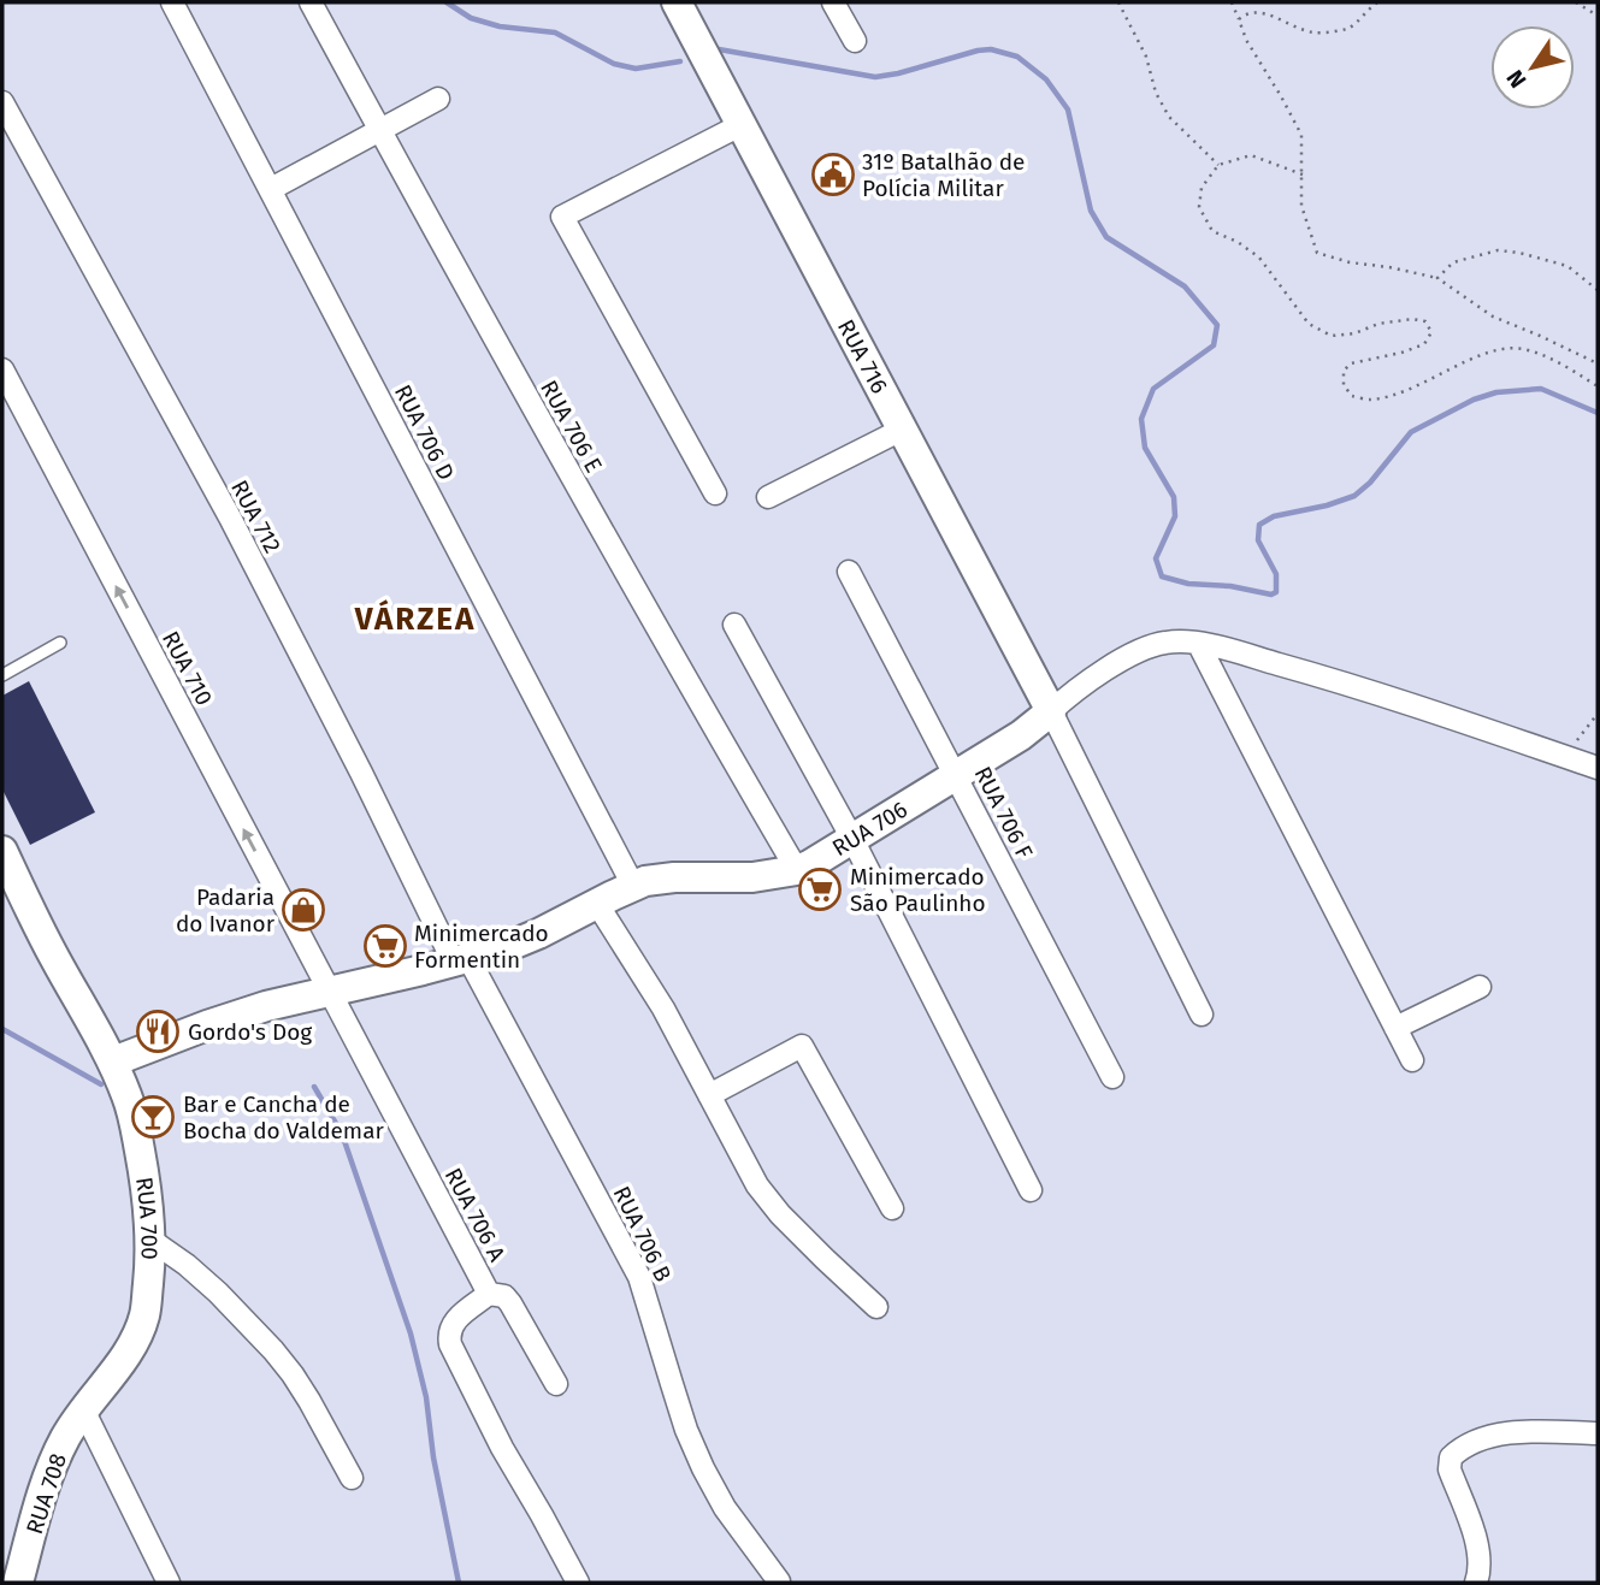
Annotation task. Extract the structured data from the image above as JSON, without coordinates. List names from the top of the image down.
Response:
{
  "streets": {
    "street": [
      "RUA 716",
      "RUA 706 E",
      "RUA 706 D",
      "RUA 712",
      "RUA 710",
      "RUA 706 F",
      "RUA 706",
      "RUA 706 A",
      "RUA 700",
      "RUA 706 B",
      "RUA 708"
    ]
  },
  "crossings": [
    ["RUA 716", "RUA 706"],
    ["RUA 706 E", "RUA 706"],
    ["RUA 706 D", "RUA 706"],
    ["RUA 712", "RUA 706"],
    ["RUA 712", "RUA 706 B"],
    ["RUA 710", "RUA 706"],
    ["RUA 710", "RUA 706 A"],
    ["RUA 706 F", "RUA 706"],
    ["RUA 706", "RUA 706 A"],
    ["RUA 706", "RUA 700"],
    ["RUA 706", "RUA 706 B"],
    ["RUA 700", "RUA 708"]
  ],
  "one_way": ["RUA 710"],
  "districts": ["VÁRZEA"],
  "places": {
    "public building": ["31º Batalhão de Polícia Militar"],
    "supermarket": ["Minimercado São Paulinho", "Minimercado Formentin"],
    "shop": ["Padaria do Ivanor"],
    "restaurant": ["Gordo's Dog"],
    "bar": ["Bar e Cancha de Bocha do Valdemar"]
  },
  "north": "bottom left"
}
